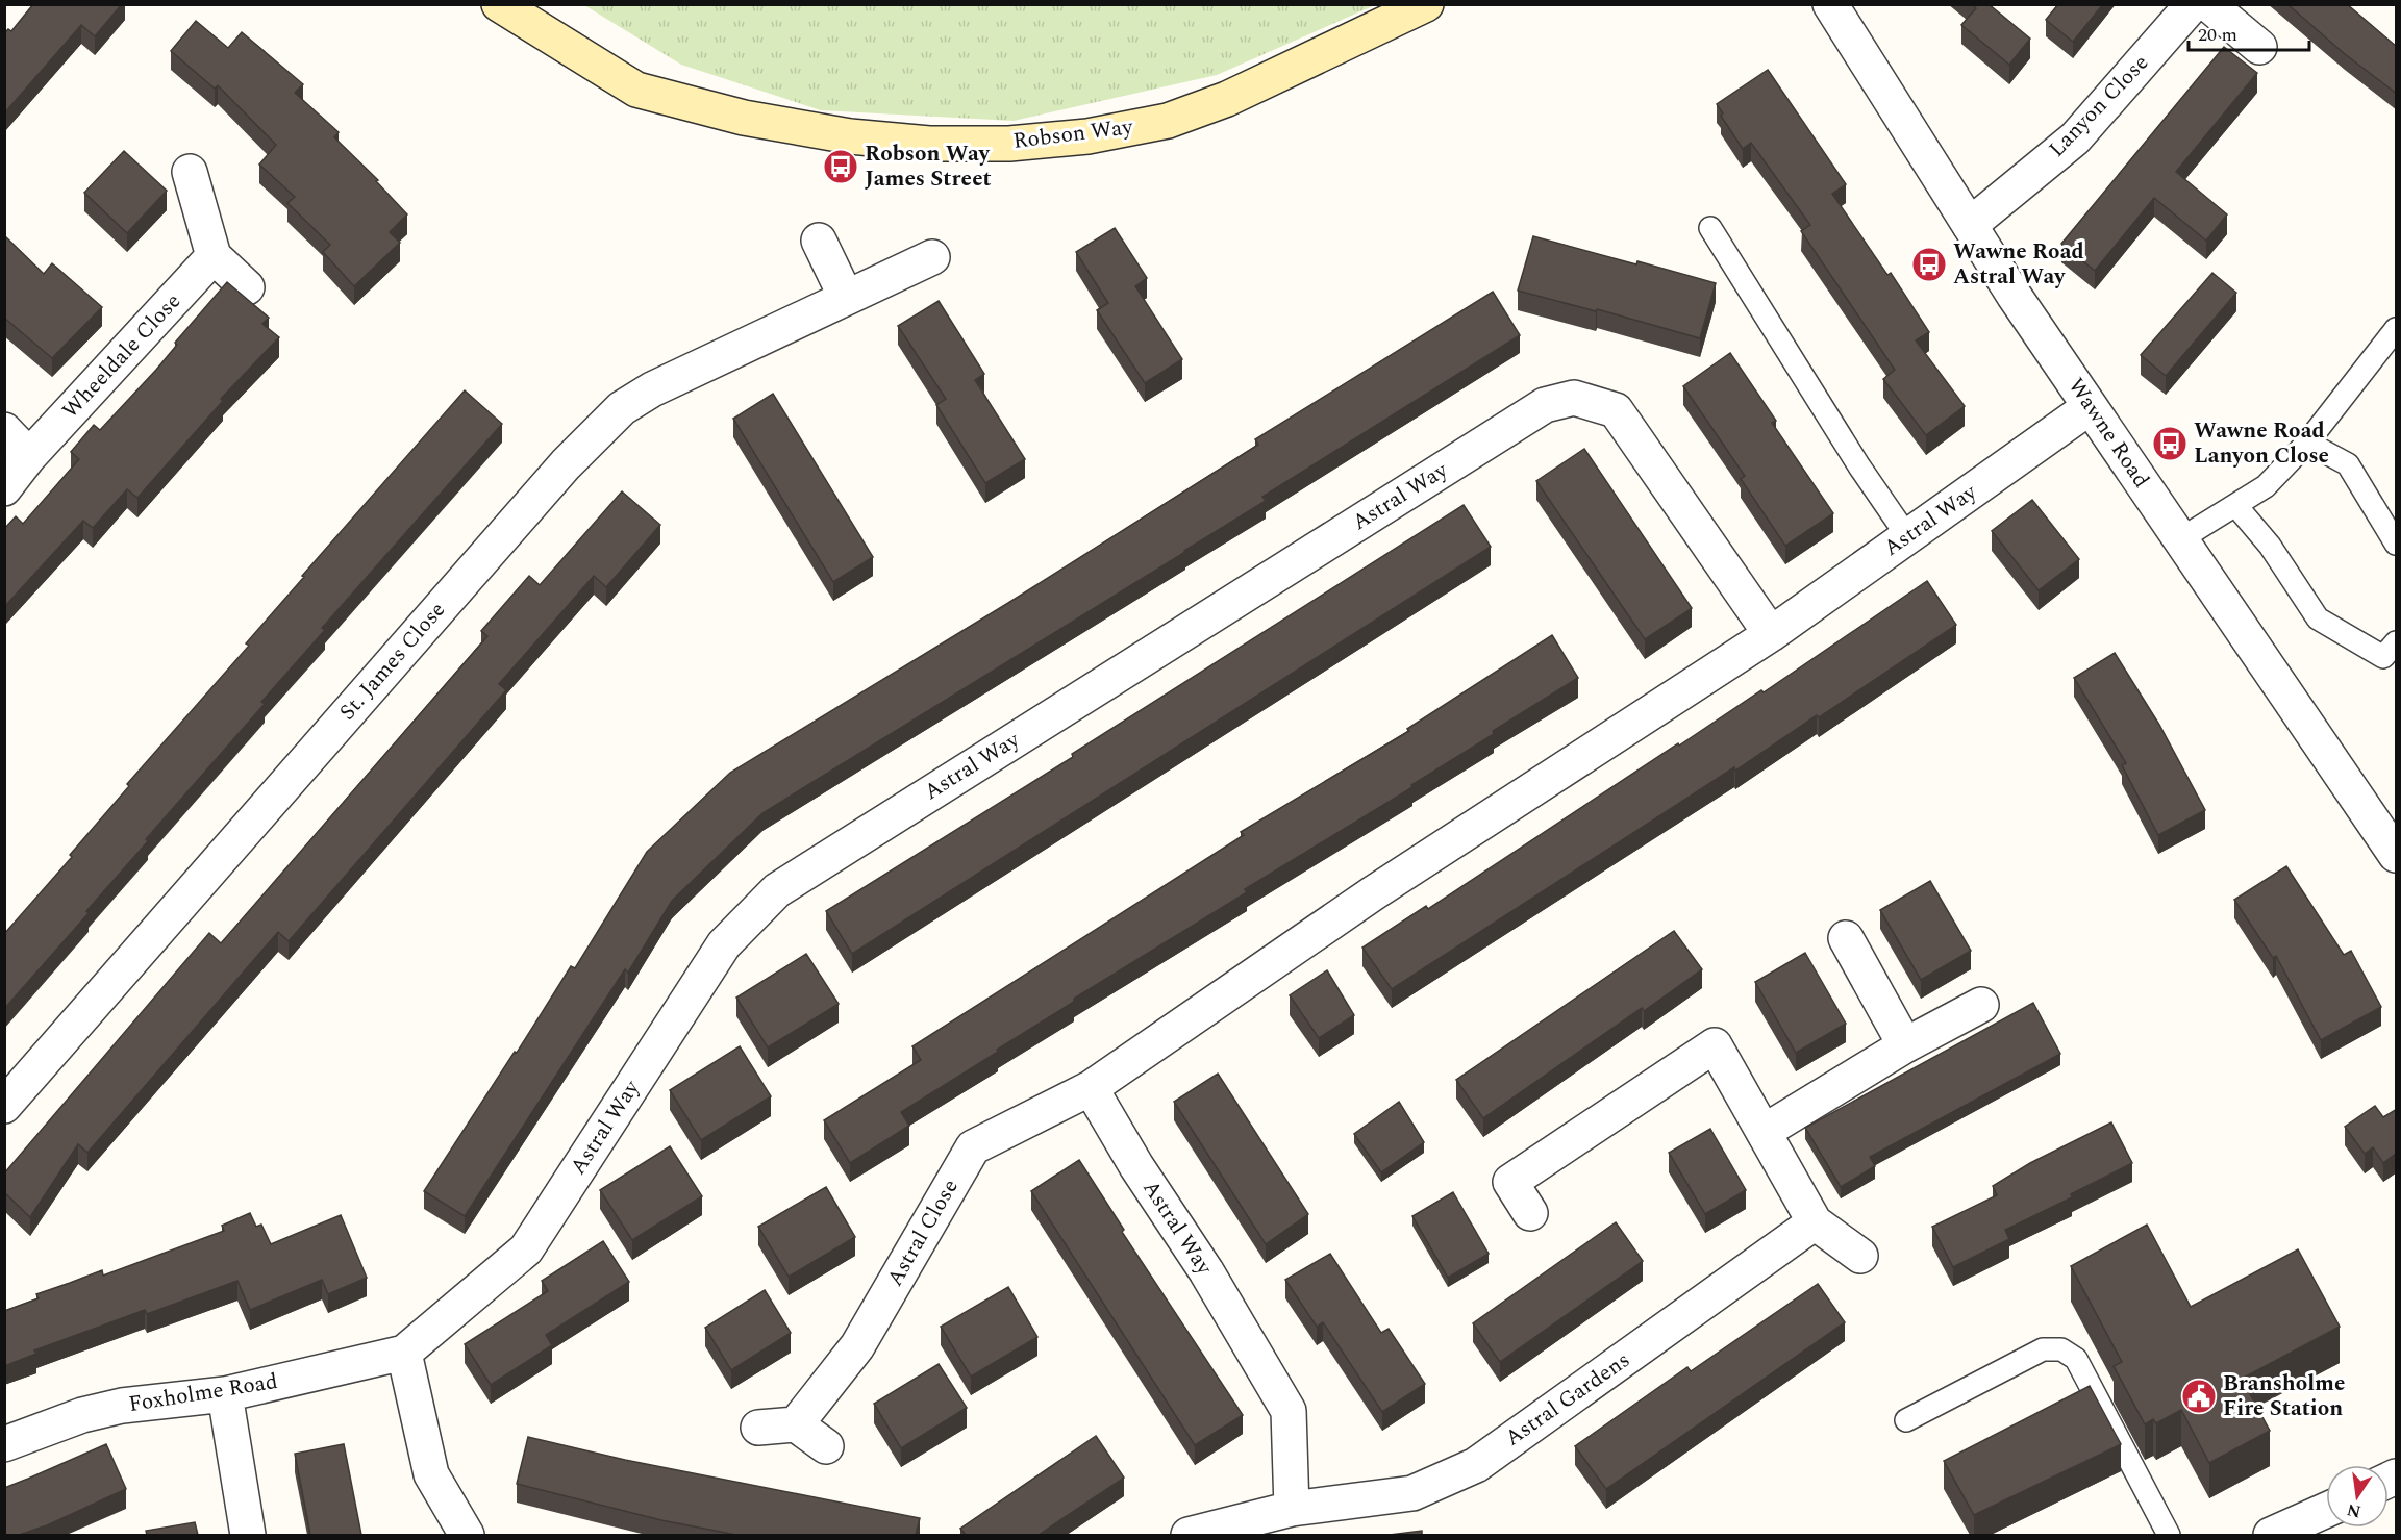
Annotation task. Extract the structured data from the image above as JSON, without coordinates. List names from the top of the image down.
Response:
{
  "streets": {
    "main road": ["Robson Way"],
    "street": [
      "Lanyon Close",
      "Wheeldale Close",
      "Wawne Road",
      "Astral Way",
      "St. James Close",
      "Astral Close",
      "Foxholme Road",
      "Astral Gardens"
    ]
  },
  "crossings": [
    ["Lanyon Close", "Wawne Road"],
    ["Wawne Road", "Astral Way"],
    ["Astral Way", "Astral Close"],
    ["Astral Way", "Foxholme Road"],
    ["Astral Way", "Astral Gardens"]
  ],
  "places": {
    "bus stop": ["Robson Way James Street", "Wawne Road Astral Way", "Wawne Road Lanyon Close"],
    "public building": ["Bransholme Fire Station"]
  },
  "scale_bar": "20 m",
  "north": "bottom"
}
